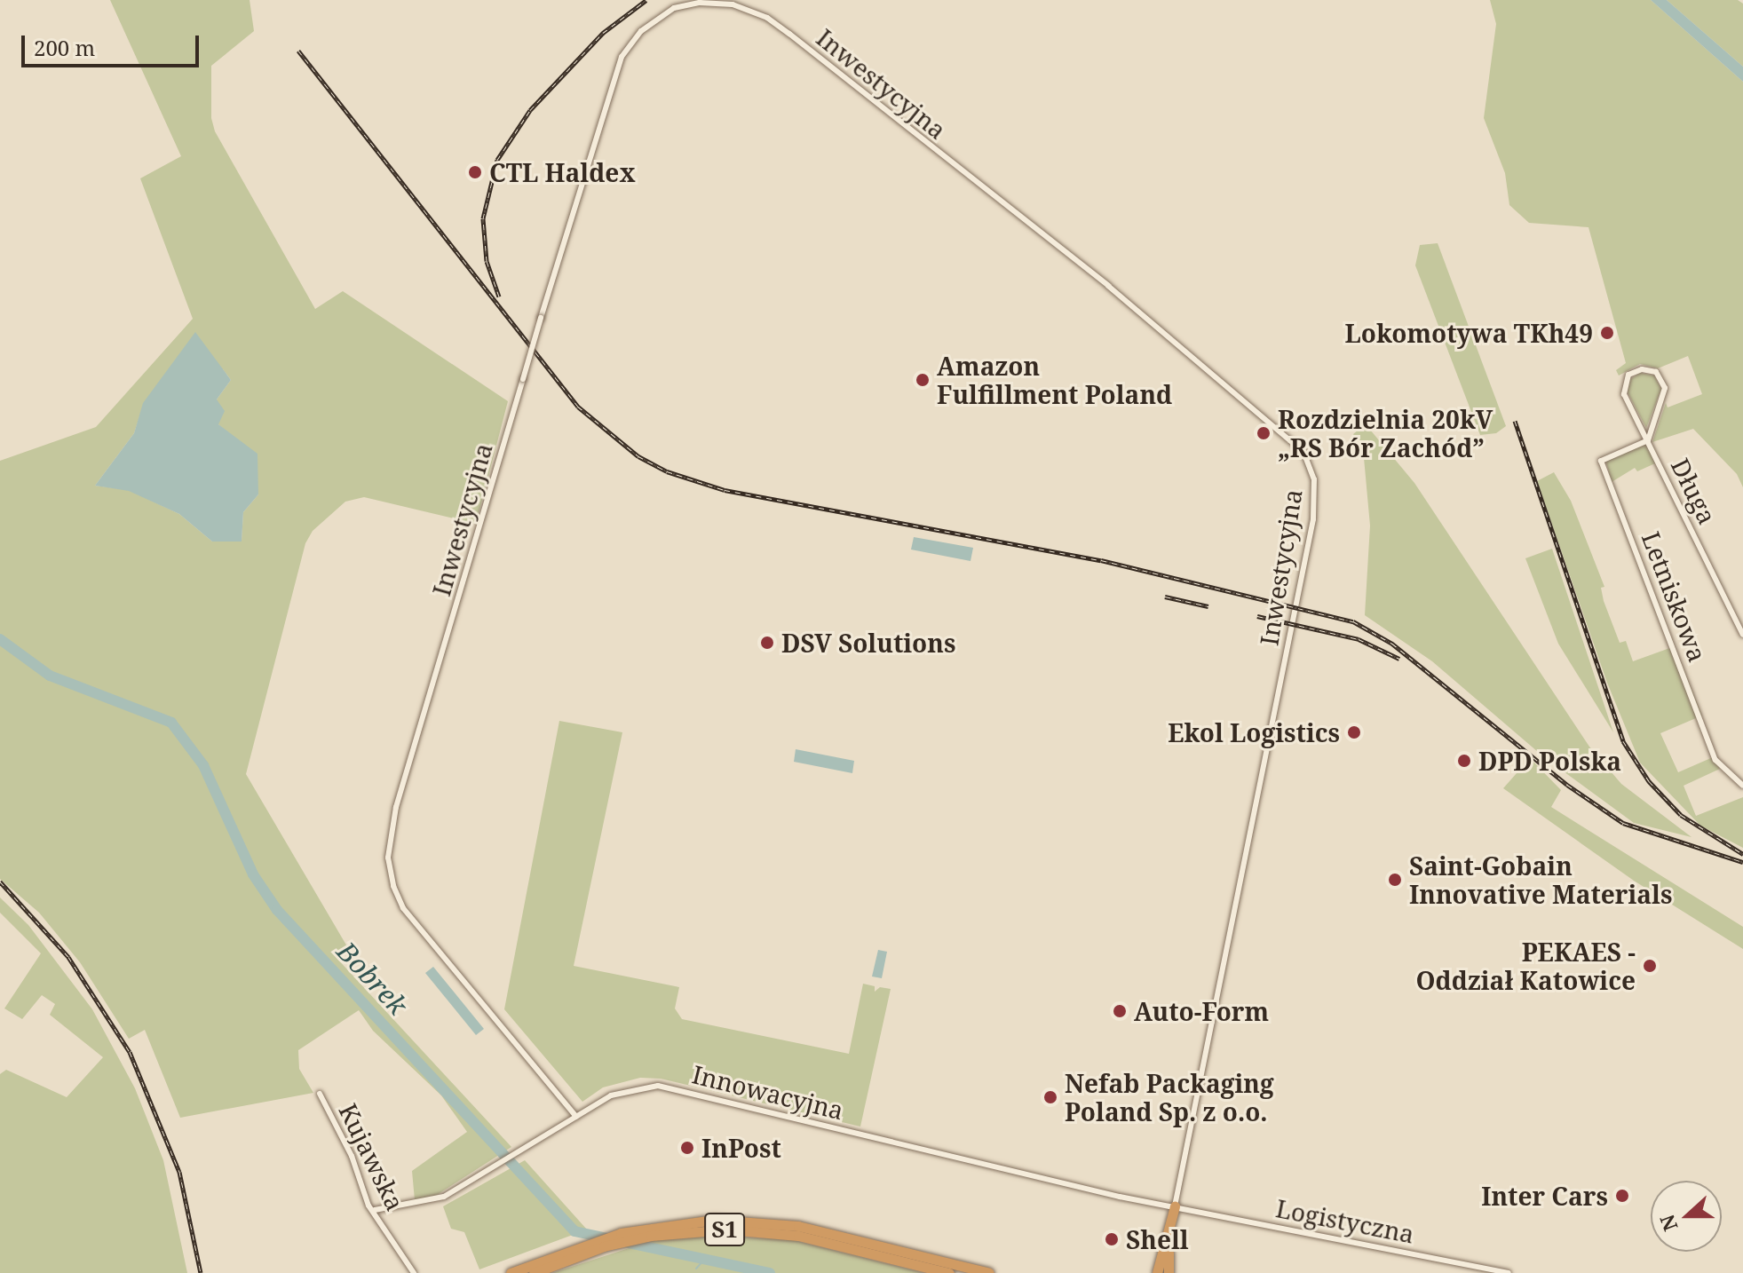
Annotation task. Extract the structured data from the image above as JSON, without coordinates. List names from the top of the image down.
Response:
{
  "streets": {
    "highway": ["S1"],
    "street": [
      "Inwestycyjna",
      "Długa",
      "Letniskowa",
      "Innowacyjna",
      "Kujawska",
      "Logistyczna"
    ]
  },
  "crossings": [
    ["Inwestycyjna", "Innowacyjna"],
    ["Inwestycyjna", "Logistyczna"],
    ["Długa", "Letniskowa"],
    ["Innowacyjna", "Kujawska"],
    ["Innowacyjna", "Logistyczna"]
  ],
  "water": ["Bobrek"],
  "places": [
    "CTL Haldex",
    "Lokomotywa TKh49",
    "Amazon Fulfillment Poland",
    "Rozdzielnia 20kV „RS Bór Zachód”",
    "DSV Solutions",
    "Ekol Logistics",
    "DPD Polska",
    "Saint-Gobain Innovative Materials",
    "PEKAES - Oddział Katowice",
    "Auto-Form",
    "Nefab Packaging Poland Sp. z o.o.",
    "InPost",
    "Inter Cars",
    "Shell"
  ],
  "scale_bar": "200 m",
  "north": "left"
}
